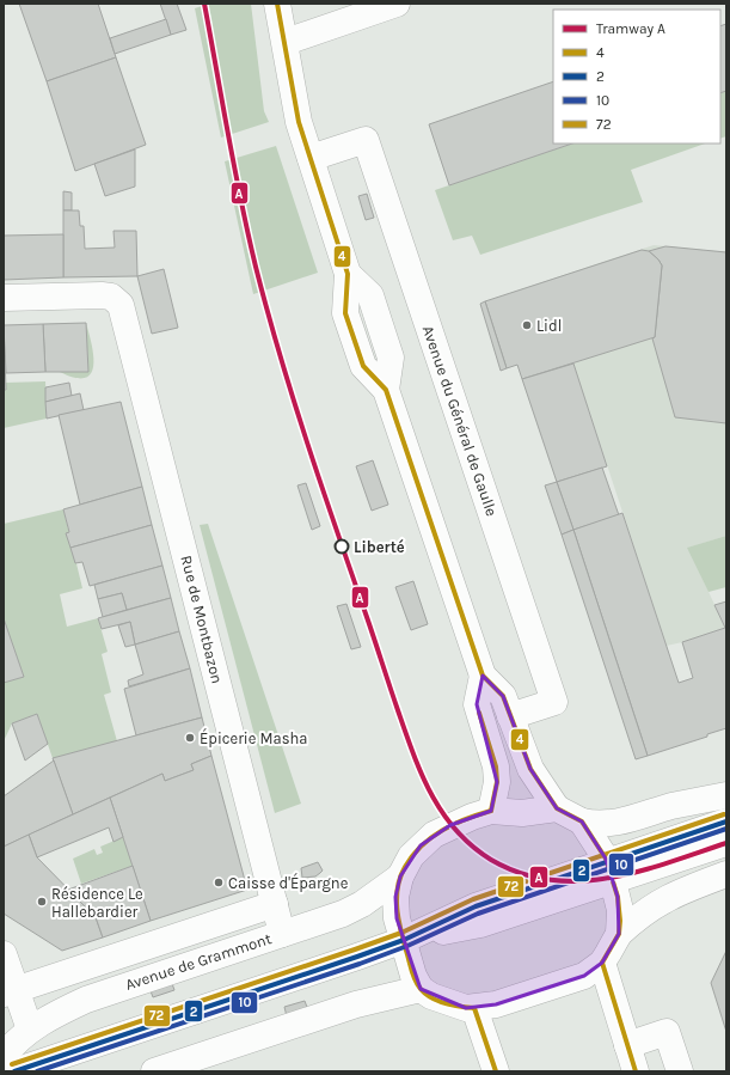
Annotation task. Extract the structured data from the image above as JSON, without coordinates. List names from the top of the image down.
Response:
{
  "streets": {
    "main road": ["Avenue du Général de Gaulle", "Rue de Montbazon", "Avenue de Grammont"]
  },
  "crossings": [
    ["Rue de Montbazon", "Avenue de Grammont"]
  ],
  "places": [
    "Lidl",
    "Liberté",
    "Épicerie Masha",
    "Caisse d'Épargne",
    "Résidence Le Hallebardier"
  ],
  "lines": [
    "tram line A",
    "transit line 4",
    "transit line 72",
    "transit line 2",
    "transit line 10"
  ],
  "legend": [
    "Tramway A",
    "4",
    "2",
    "10",
    "72"
  ]
}
